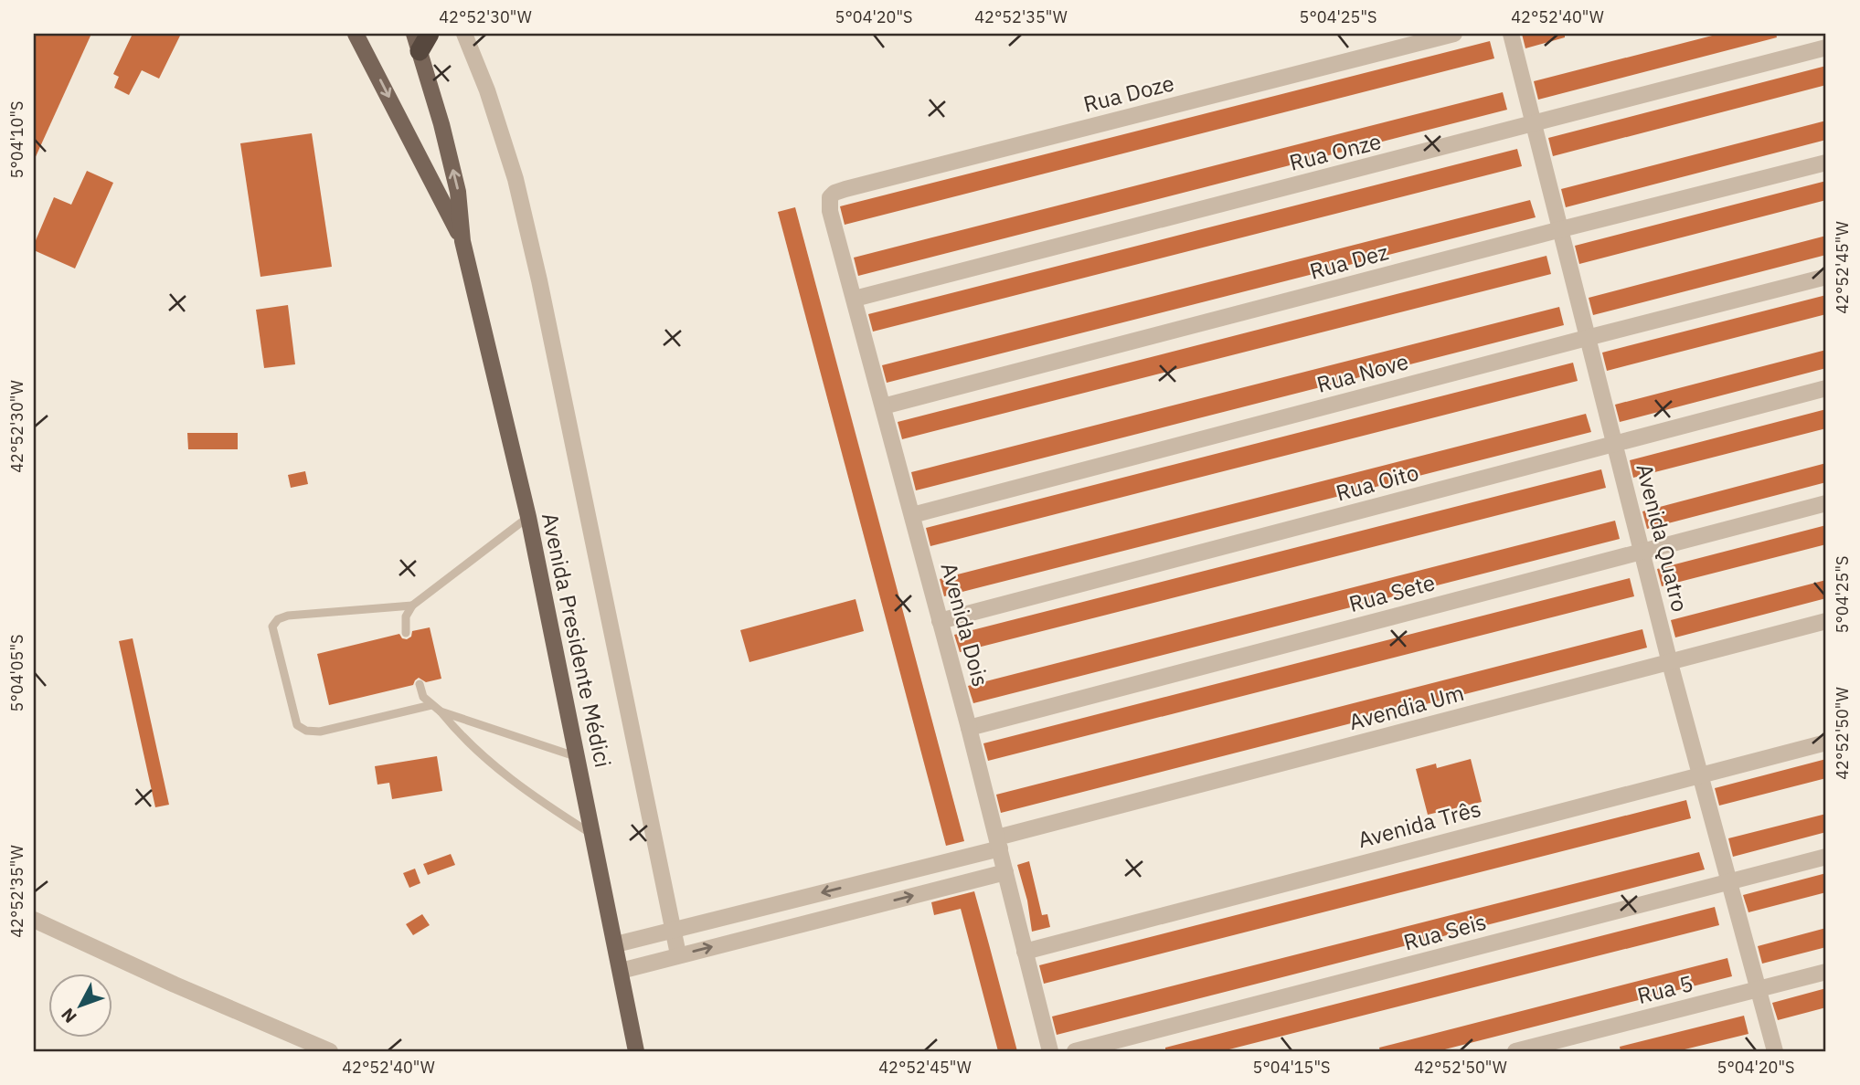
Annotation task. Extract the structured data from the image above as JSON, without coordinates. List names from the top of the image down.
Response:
{
  "streets": {
    "main road": ["Avenida Presidente Médici"],
    "street": [
      "Rua Doze",
      "Rua Onze",
      "Rua Dez",
      "Rua Nove",
      "Rua Oito",
      "Avenida Quatro",
      "Rua Sete",
      "Avenida Dois",
      "Avendia Um",
      "Avenida Três",
      "Rua Seis",
      "Rua 5"
    ]
  },
  "crossings": [
    ["Rua Doze", "Avenida Dois"],
    ["Rua Onze", "Avenida Quatro"],
    ["Rua Onze", "Avenida Dois"],
    ["Rua Dez", "Avenida Quatro"],
    ["Rua Dez", "Avenida Dois"],
    ["Rua Nove", "Avenida Quatro"],
    ["Rua Nove", "Avenida Dois"],
    ["Rua Oito", "Avenida Quatro"],
    ["Rua Oito", "Avenida Dois"],
    ["Avenida Quatro", "Rua Sete"],
    ["Avenida Quatro", "Avendia Um"],
    ["Avenida Quatro", "Avenida Três"],
    ["Avenida Quatro", "Rua Seis"],
    ["Avenida Quatro", "Rua 5"],
    ["Rua Sete", "Avenida Dois"],
    ["Avenida Dois", "Avendia Um"],
    ["Avenida Dois", "Avenida Três"],
    ["Avenida Presidente Médici", "Avendia Um"]
  ],
  "north": "bottom left",
  "coordinates": [
    "42°52'30\"W",
    "5°04'20\"S",
    "42°52'35\"W",
    "5°04'25\"S",
    "42°52'40\"W",
    "5°04'10\"S",
    "42°52'45\"W",
    "5°04'05\"S",
    "42°52'50\"W",
    "5°04'15\"S"
  ]
}
